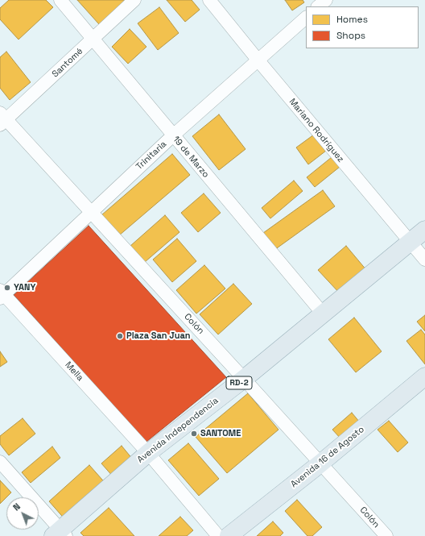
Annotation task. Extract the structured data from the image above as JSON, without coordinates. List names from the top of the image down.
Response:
{
  "streets": {
    "main road": ["RD-2", "Avenida Independencia", "Avenida 16 de Agosto"],
    "street": [
      "Santomé",
      "Mariano Rodríguez",
      "Trinitaria",
      "19 de Marzo",
      "Colón",
      "Mella"
    ]
  },
  "crossings": [
    ["Santomé", "19 de Marzo"],
    ["Santomé", "Colón"],
    ["Mariano Rodríguez", "Trinitaria"],
    ["Mariano Rodríguez", "Avenida Independencia"],
    ["Trinitaria", "19 de Marzo"],
    ["Trinitaria", "Colón"],
    ["Trinitaria", "Mella"],
    ["19 de Marzo", "Avenida Independencia"],
    ["Colón", "Avenida Independencia"],
    ["Colón", "Avenida 16 de Agosto"],
    ["Mella", "Avenida Independencia"]
  ],
  "places": ["YANY", "Plaza San Juan", "SANTOME"],
  "legend": ["Homes", "Shops"],
  "north": "top left"
}
